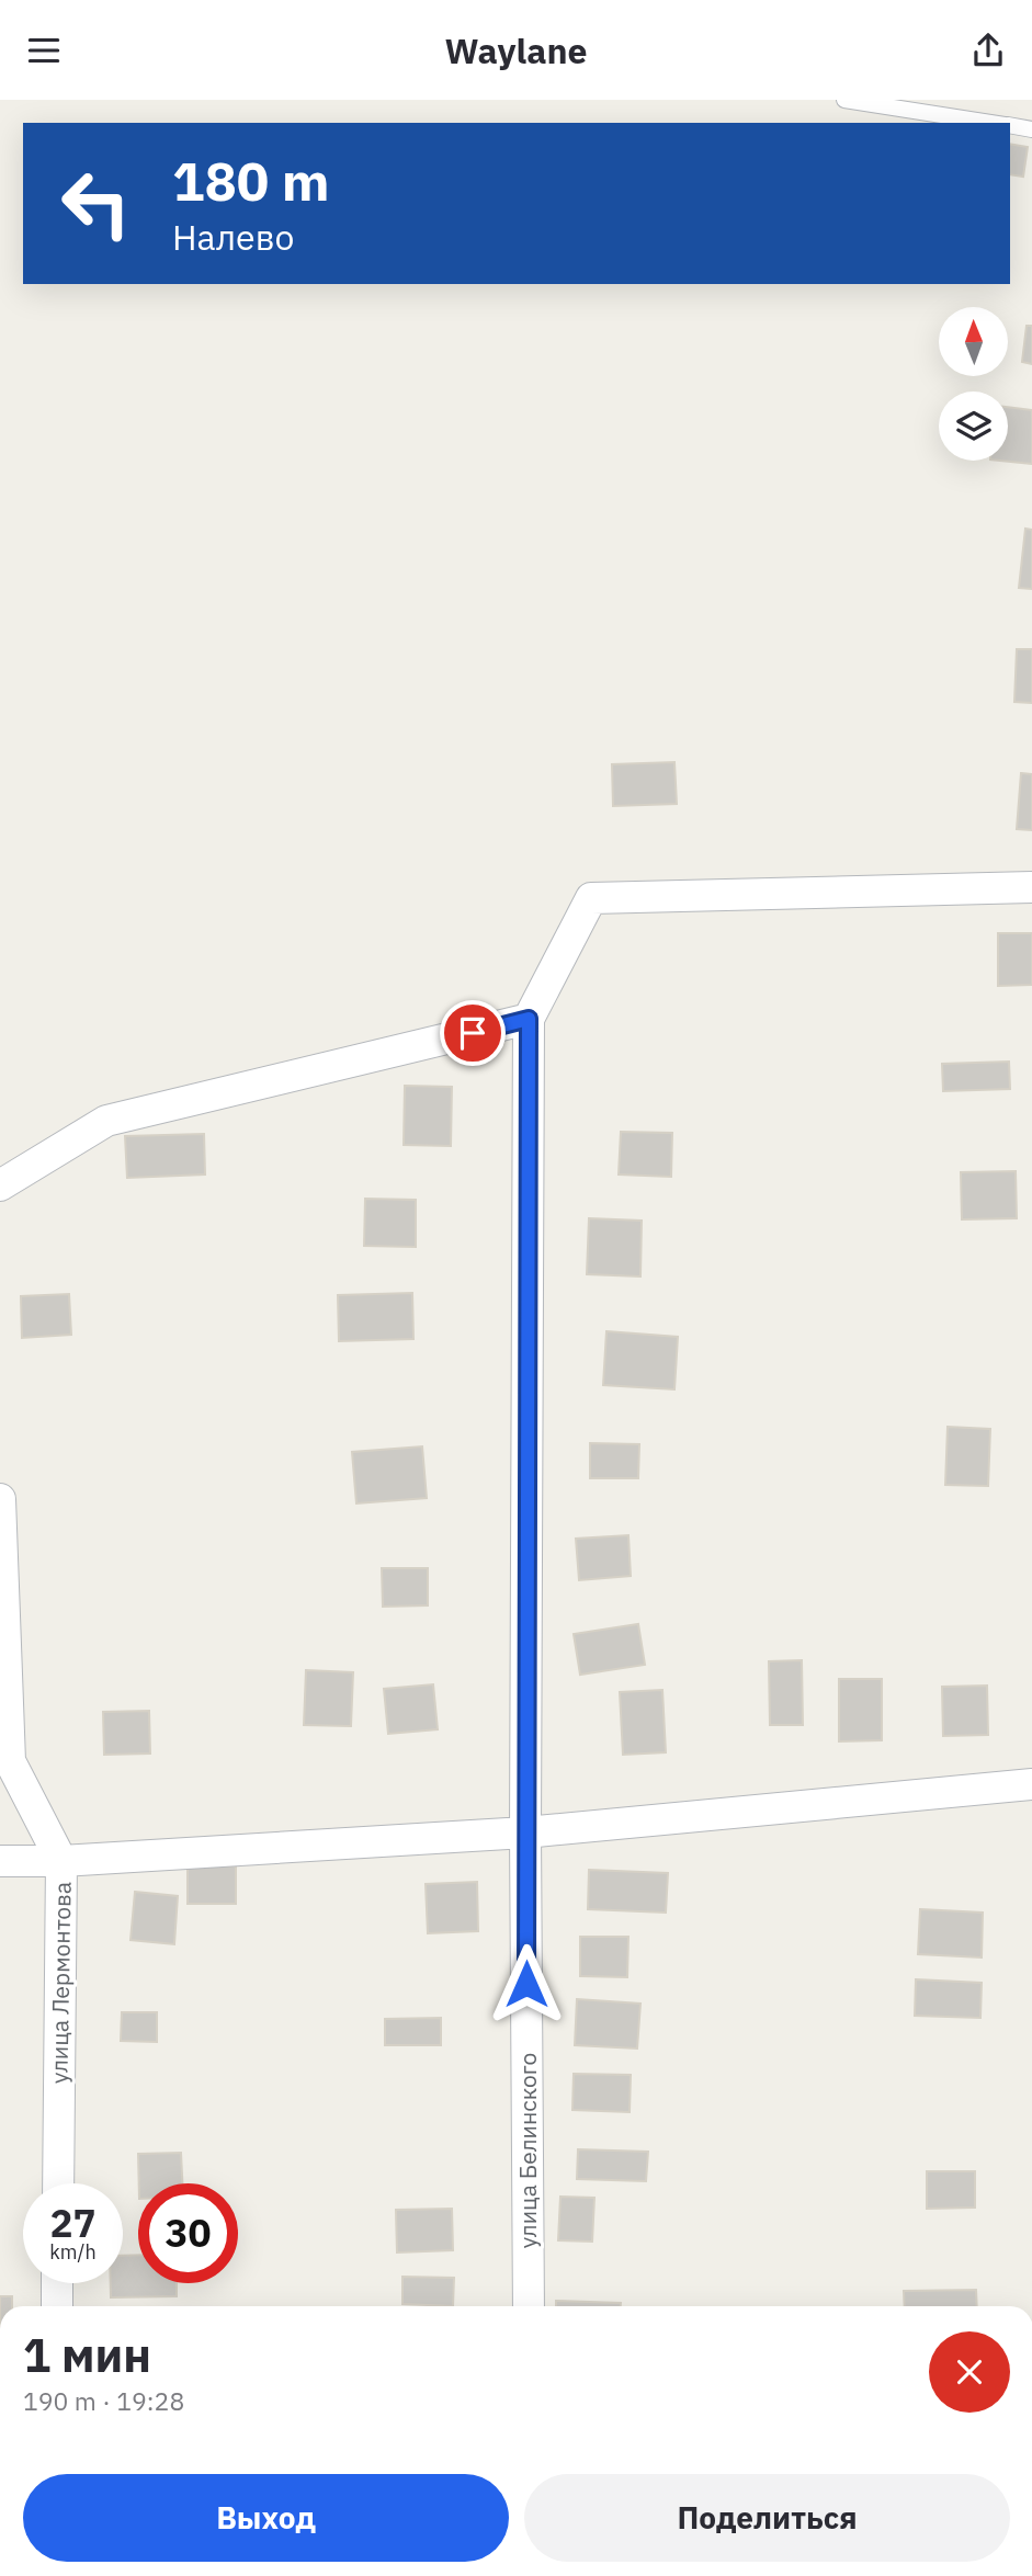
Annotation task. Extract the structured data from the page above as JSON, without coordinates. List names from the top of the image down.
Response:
{
  "streets": {
    "street": ["улица Лермонтова", "улица Белинского"]
  },
  "north": "top",
  "page": {
    "header": "Waylane",
    "turn": ["180 m", "Налево"],
    "speed": "27 km/h",
    "limit": "30",
    "heading": ["1 мин", "190 m · 19:28"],
    "buttons": ["Выход", "Поделиться"]
  }
}
